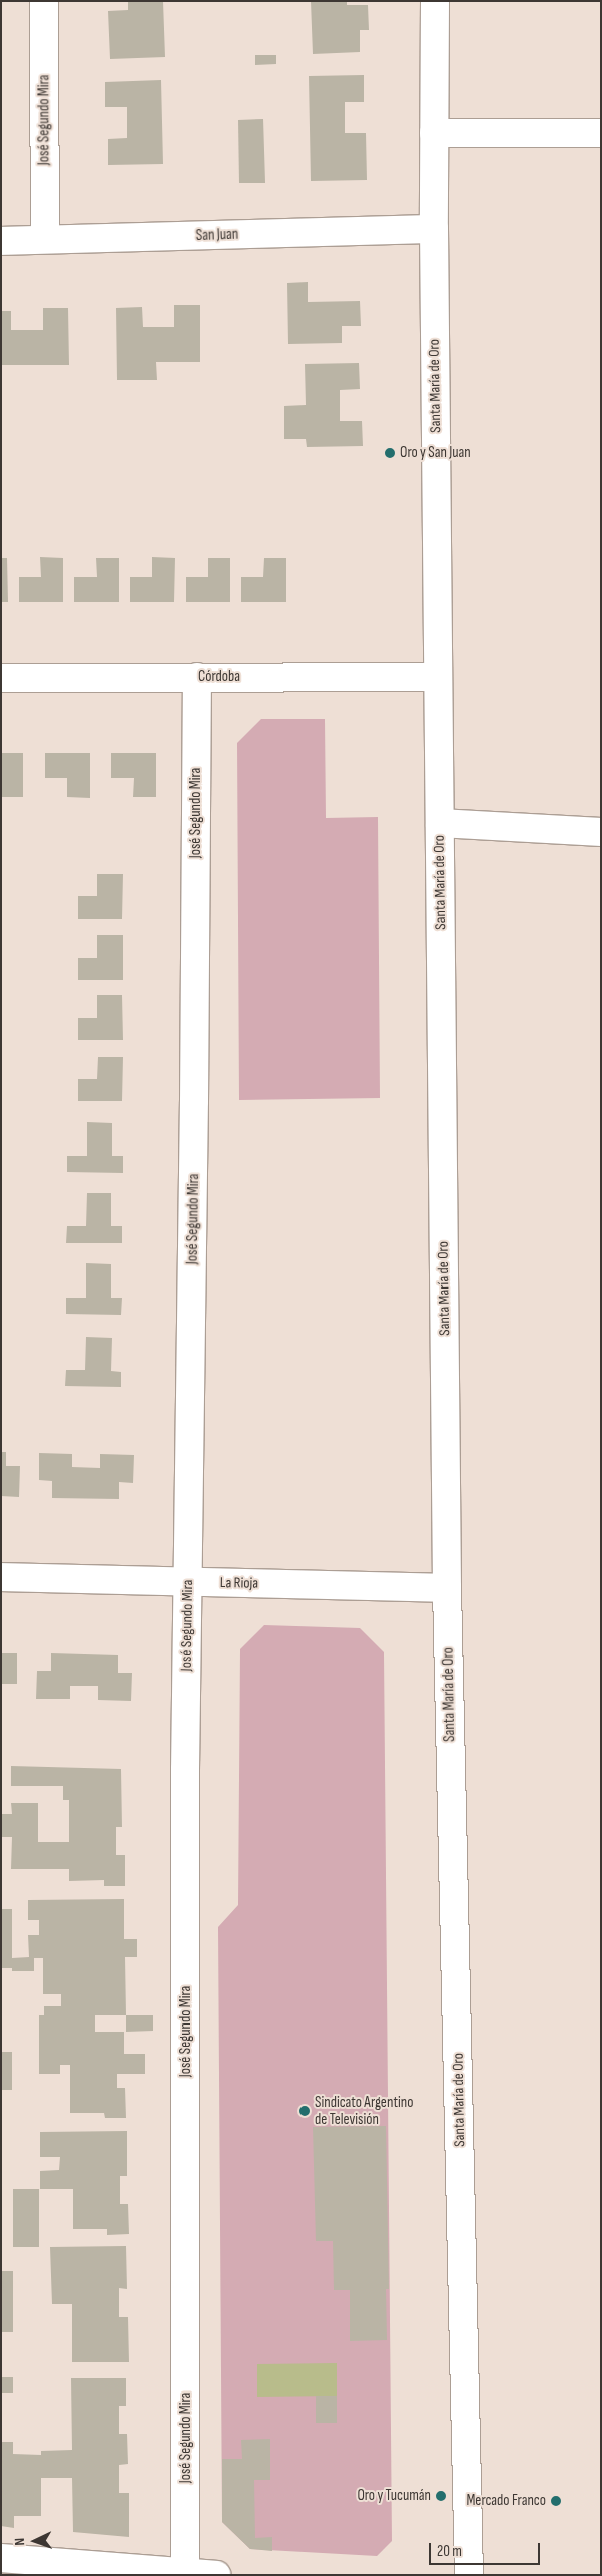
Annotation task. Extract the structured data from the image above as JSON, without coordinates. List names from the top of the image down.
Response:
{
  "streets": {
    "street": [
      "José Segundo Mira",
      "San Juan",
      "Santa María de Oro",
      "Córdoba",
      "La Rioja"
    ]
  },
  "crossings": [
    ["José Segundo Mira", "San Juan"],
    ["José Segundo Mira", "Córdoba"],
    ["José Segundo Mira", "La Rioja"],
    ["San Juan", "Santa María de Oro"],
    ["Santa María de Oro", "Córdoba"],
    ["Santa María de Oro", "La Rioja"]
  ],
  "places": [
    "Oro y San Juan",
    "Sindicato Argentino de Televisión",
    "Oro y Tucumán",
    "Mercado Franco"
  ],
  "scale_bar": "20 m",
  "north": "left"
}
